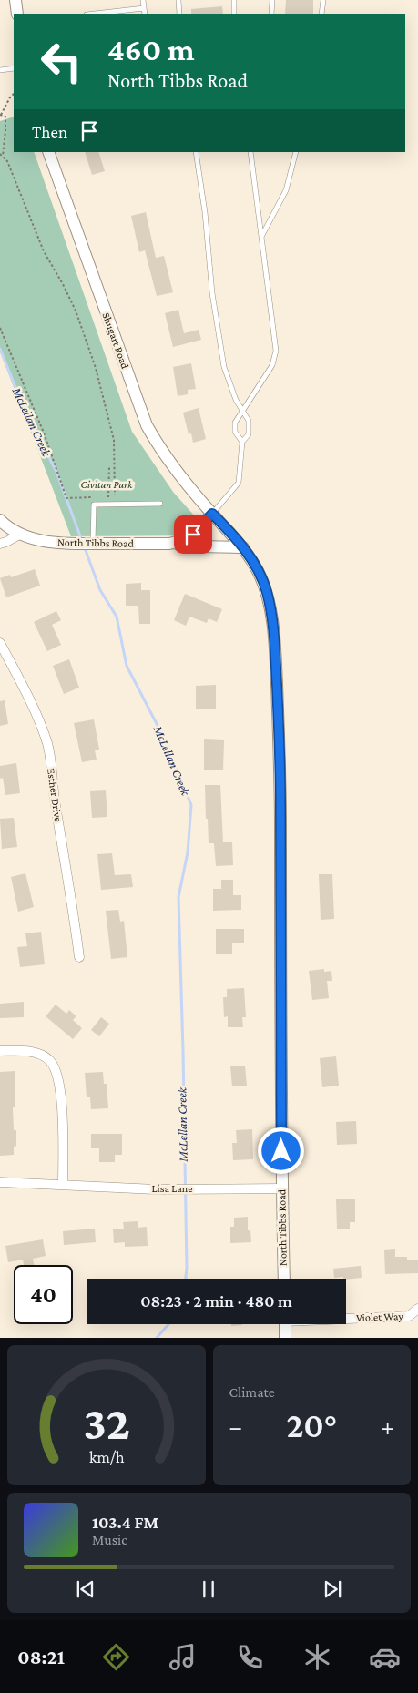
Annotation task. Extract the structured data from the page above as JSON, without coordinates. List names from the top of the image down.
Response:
{
  "streets": {
    "street": [
      "Shugart Road",
      "North Tibbs Road",
      "Esther Drive",
      "Lisa Lane",
      "Violet Way"
    ]
  },
  "crossings": [
    ["Shugart Road", "North Tibbs Road"],
    ["North Tibbs Road", "Lisa Lane"]
  ],
  "water": ["McLellan Creek"],
  "parks": ["Civitan Park"],
  "page": {
    "turn": ["460 m", "North Tibbs Road"],
    "then": "Then",
    "limit": "40",
    "trip": "08:23 · 2 min · 480 m",
    "tile": "Climate",
    "heat": ["−", "20°", "+"],
    "song": ["103.4 FM", "Music"],
    "tabs": "08:21",
    "gauge": ["32", "km/h"]
  }
}
